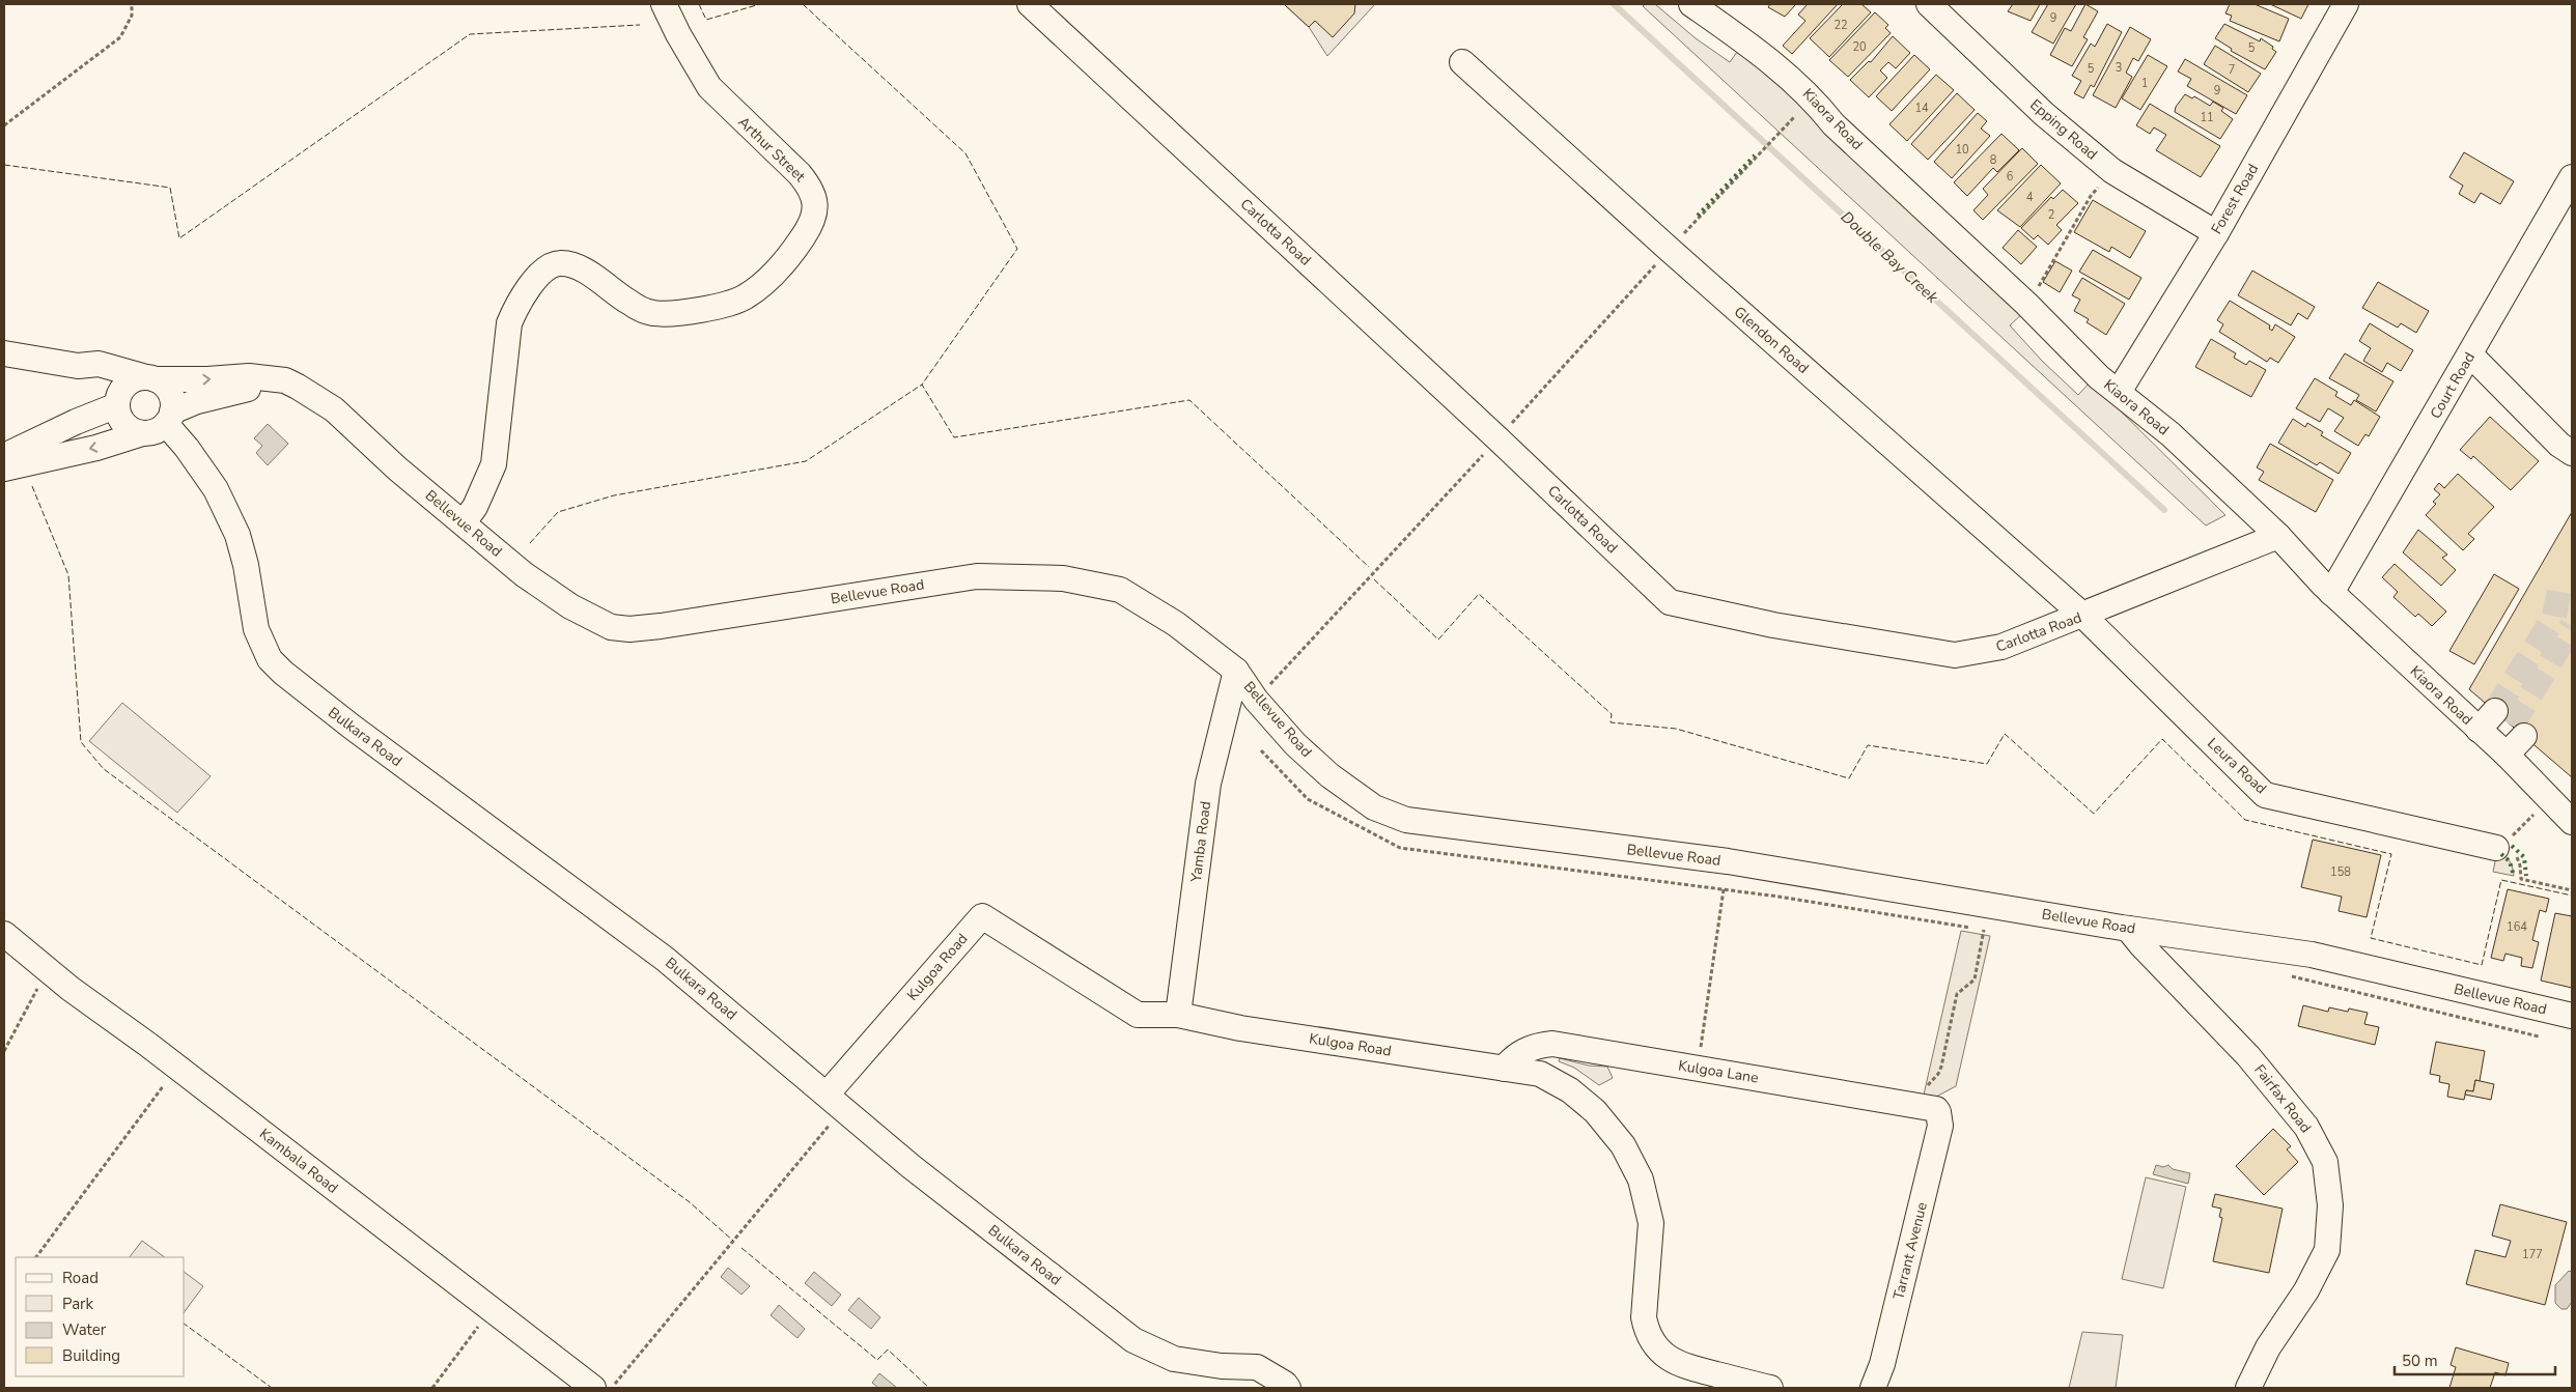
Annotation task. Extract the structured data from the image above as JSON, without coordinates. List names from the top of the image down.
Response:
{
  "streets": {
    "street": [
      "Kiaora Road",
      "Epping Road",
      "Arthur Street",
      "Forest Road",
      "Carlotta Road",
      "Glendon Road",
      "Court Road",
      "Bellevue Road",
      "Bulkara Road",
      "Leura Road",
      "Yamba Road",
      "Kulgoa Road",
      "Kulgoa Lane",
      "Fairfax Road",
      "Kambala Road",
      "Tarrant Avenue"
    ]
  },
  "crossings": [
    ["Kiaora Road", "Forest Road"],
    ["Kiaora Road", "Carlotta Road"],
    ["Kiaora Road", "Court Road"],
    ["Epping Road", "Forest Road"],
    ["Arthur Street", "Bellevue Road"],
    ["Carlotta Road", "Glendon Road"],
    ["Carlotta Road", "Leura Road"],
    ["Glendon Road", "Leura Road"],
    ["Bellevue Road", "Bulkara Road"],
    ["Bellevue Road", "Yamba Road"],
    ["Bellevue Road", "Fairfax Road"],
    ["Bulkara Road", "Kulgoa Road"],
    ["Yamba Road", "Kulgoa Road"],
    ["Kulgoa Road", "Kulgoa Lane"],
    ["Kulgoa Lane", "Tarrant Avenue"]
  ],
  "water": ["Double Bay Creek"],
  "house_numbers": [
    "9",
    "22",
    "20",
    "5",
    "3",
    "5",
    "7",
    "1",
    "9",
    "14",
    "11",
    "10",
    "8",
    "6",
    "4",
    "2",
    "158",
    "164",
    "177"
  ],
  "legend": [
    "Road",
    "Park",
    "Water",
    "Building"
  ],
  "scale_bar": "50 m"
}
